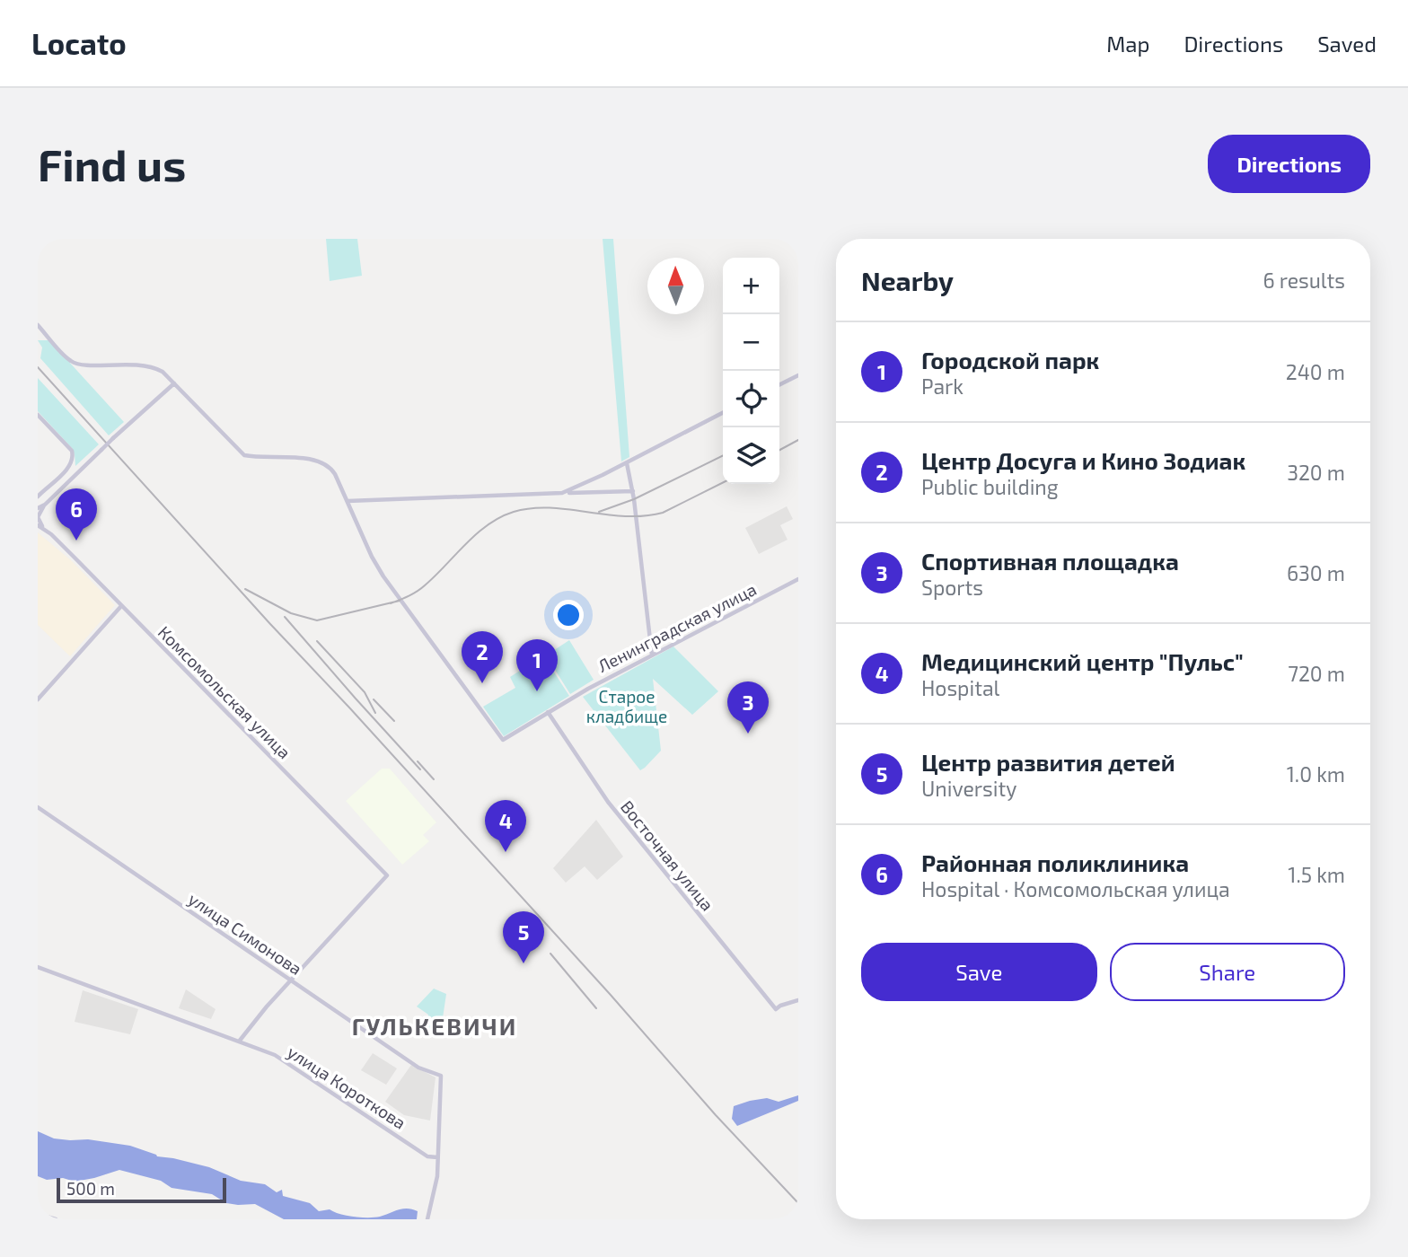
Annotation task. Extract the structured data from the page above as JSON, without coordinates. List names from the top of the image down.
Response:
{
  "streets": {
    "street": [
      "Ленинградская улица",
      "Комсомольская улица",
      "Восточная улица",
      "улица Симонова",
      "улица Короткова"
    ]
  },
  "crossings": [
    ["Ленинградская улица", "Восточная улица"],
    ["Комсомольская улица", "улица Симонова"],
    ["улица Симонова", "улица Короткова"]
  ],
  "districts": ["ГУЛЬКЕВИЧИ"],
  "parks": ["Старое кладбище"],
  "scale_bar": "500 m",
  "north": "top",
  "page": {
    "header": "Locato",
    "nav": ["Map", "Directions", "Saved"],
    "buttons": [
      "Directions",
      ["Save", "Share"]
    ],
    "title": "Find us",
    "heading": ["Nearby", "6 results"],
    "map_buttons": ["+", "−"],
    "list": [
      {
        "mark": "1",
        "name": "Городской парк",
        "note": "Park",
        "value": "240 m"
      },
      {
        "mark": "2",
        "name": "Центр Досуга и Кино Зодиак",
        "note": "Public building",
        "value": "320 m"
      },
      {
        "mark": "3",
        "name": "Спортивная площадка",
        "note": "Sports",
        "value": "630 m"
      },
      {
        "mark": "4",
        "name": "Медицинский центр \"Пульс\"",
        "note": "Hospital",
        "value": "720 m"
      },
      {
        "mark": "5",
        "name": "Центр развития детей",
        "note": "University",
        "value": "1.0 km"
      },
      {
        "mark": "6",
        "name": "Районная поликлиника",
        "note": "Hospital · Комсомольская улица",
        "value": "1.5 km"
      }
    ],
    "pins": [
      "6",
      "2",
      "1",
      "3",
      "4",
      "5"
    ],
    "scale": "500 m"
  }
}
